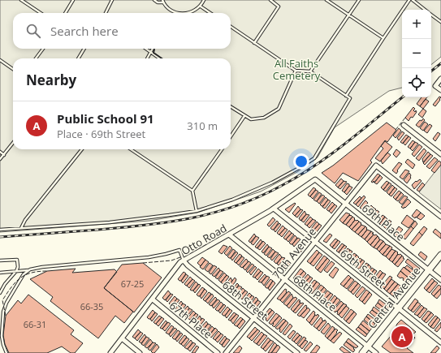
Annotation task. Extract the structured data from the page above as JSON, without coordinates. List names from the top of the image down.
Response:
{
  "streets": {
    "main road": ["Central Avenue"],
    "street": [
      "69th Place",
      "Otto Road",
      "70th Avenue",
      "69th Street",
      "68th Place",
      "68th Street",
      "67th Place"
    ]
  },
  "crossings": [
    ["69th Place", "Otto Road"],
    ["69th Place", "70th Avenue"],
    ["69th Place", "Central Avenue"],
    ["Otto Road", "69th Street"],
    ["Otto Road", "68th Place"],
    ["Otto Road", "68th Street"],
    ["Otto Road", "67th Place"],
    ["70th Avenue", "69th Street"],
    ["70th Avenue", "68th Place"],
    ["70th Avenue", "68th Street"],
    ["69th Street", "Central Avenue"],
    ["68th Place", "Central Avenue"]
  ],
  "parks": ["All Faiths Cemetery"],
  "house_numbers": ["67-25", "66-35", "66-31"],
  "page": {
    "map_buttons": ["+", "−"],
    "search": "Search here",
    "heading": "Nearby",
    "list": [
      {
        "mark": "A",
        "name": "Public School 91",
        "note": "Place · 69th Street",
        "value": "310 m"
      }
    ],
    "pins": "A"
  }
}
